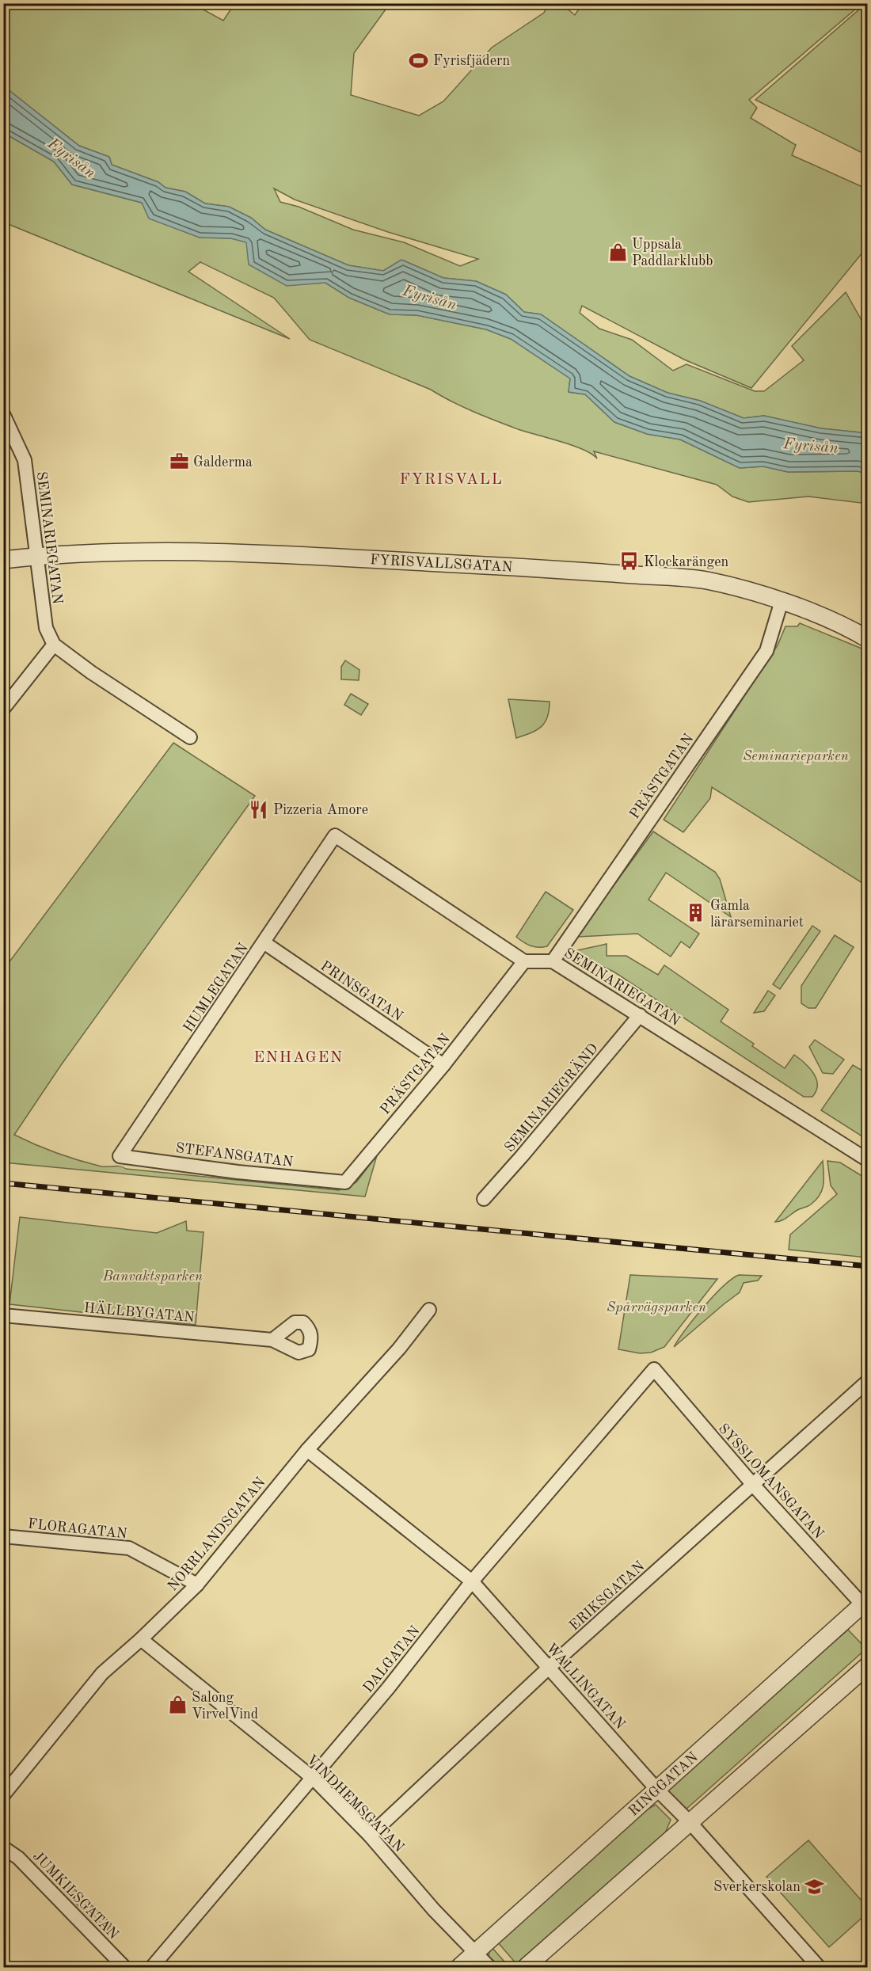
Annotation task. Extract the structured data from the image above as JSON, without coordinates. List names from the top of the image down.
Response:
{
  "streets": {
    "street": [
      "SEMINARIEGATAN",
      "FYRISVALLSGATAN",
      "PRÄSTGATAN",
      "HUMLEGATAN",
      "PRINSGATAN",
      "SEMINARIEGRÄND",
      "STEFANSGATAN",
      "HÄLLBYGATAN",
      "SYSSLOMANSGATAN",
      "FLORAGATAN",
      "NORRLANDSGATAN",
      "ERIKSGATAN",
      "DALGATAN",
      "WALLINGATAN",
      "RINGGATAN",
      "VINDHEMSGATAN",
      "JUMKILSGATAN"
    ]
  },
  "crossings": [
    ["SEMINARIEGATAN", "FYRISVALLSGATAN"],
    ["SEMINARIEGATAN", "PRÄSTGATAN"],
    ["SEMINARIEGATAN", "HUMLEGATAN"],
    ["SEMINARIEGATAN", "SEMINARIEGRÄND"],
    ["FYRISVALLSGATAN", "PRÄSTGATAN"],
    ["PRÄSTGATAN", "HUMLEGATAN"],
    ["PRÄSTGATAN", "PRINSGATAN"],
    ["PRÄSTGATAN", "STEFANSGATAN"],
    ["HUMLEGATAN", "PRINSGATAN"],
    ["HUMLEGATAN", "STEFANSGATAN"],
    ["SYSSLOMANSGATAN", "ERIKSGATAN"],
    ["SYSSLOMANSGATAN", "DALGATAN"],
    ["SYSSLOMANSGATAN", "RINGGATAN"],
    ["FLORAGATAN", "NORRLANDSGATAN"],
    ["NORRLANDSGATAN", "WALLINGATAN"],
    ["NORRLANDSGATAN", "VINDHEMSGATAN"],
    ["ERIKSGATAN", "WALLINGATAN"],
    ["ERIKSGATAN", "VINDHEMSGATAN"],
    ["DALGATAN", "WALLINGATAN"],
    ["DALGATAN", "VINDHEMSGATAN"],
    ["WALLINGATAN", "RINGGATAN"],
    ["RINGGATAN", "VINDHEMSGATAN"]
  ],
  "districts": ["FYRISVALL", "ENHAGEN"],
  "water": ["Fyrisån"],
  "parks": ["Seminarieparken", "Banvaktsparken", "Spårvägsparken"],
  "places": {
    "sports": ["Fyrisfjädern"],
    "shop": ["Uppsala Paddlarklubb", "Salong VirvelVind"],
    "office": ["Galderma"],
    "bus stop": ["Klockarängen"],
    "restaurant": ["Pizzeria Amore"],
    "building": ["Gamla lärarseminariet"],
    "school or university": ["Sverkerskolan"]
  }
}
